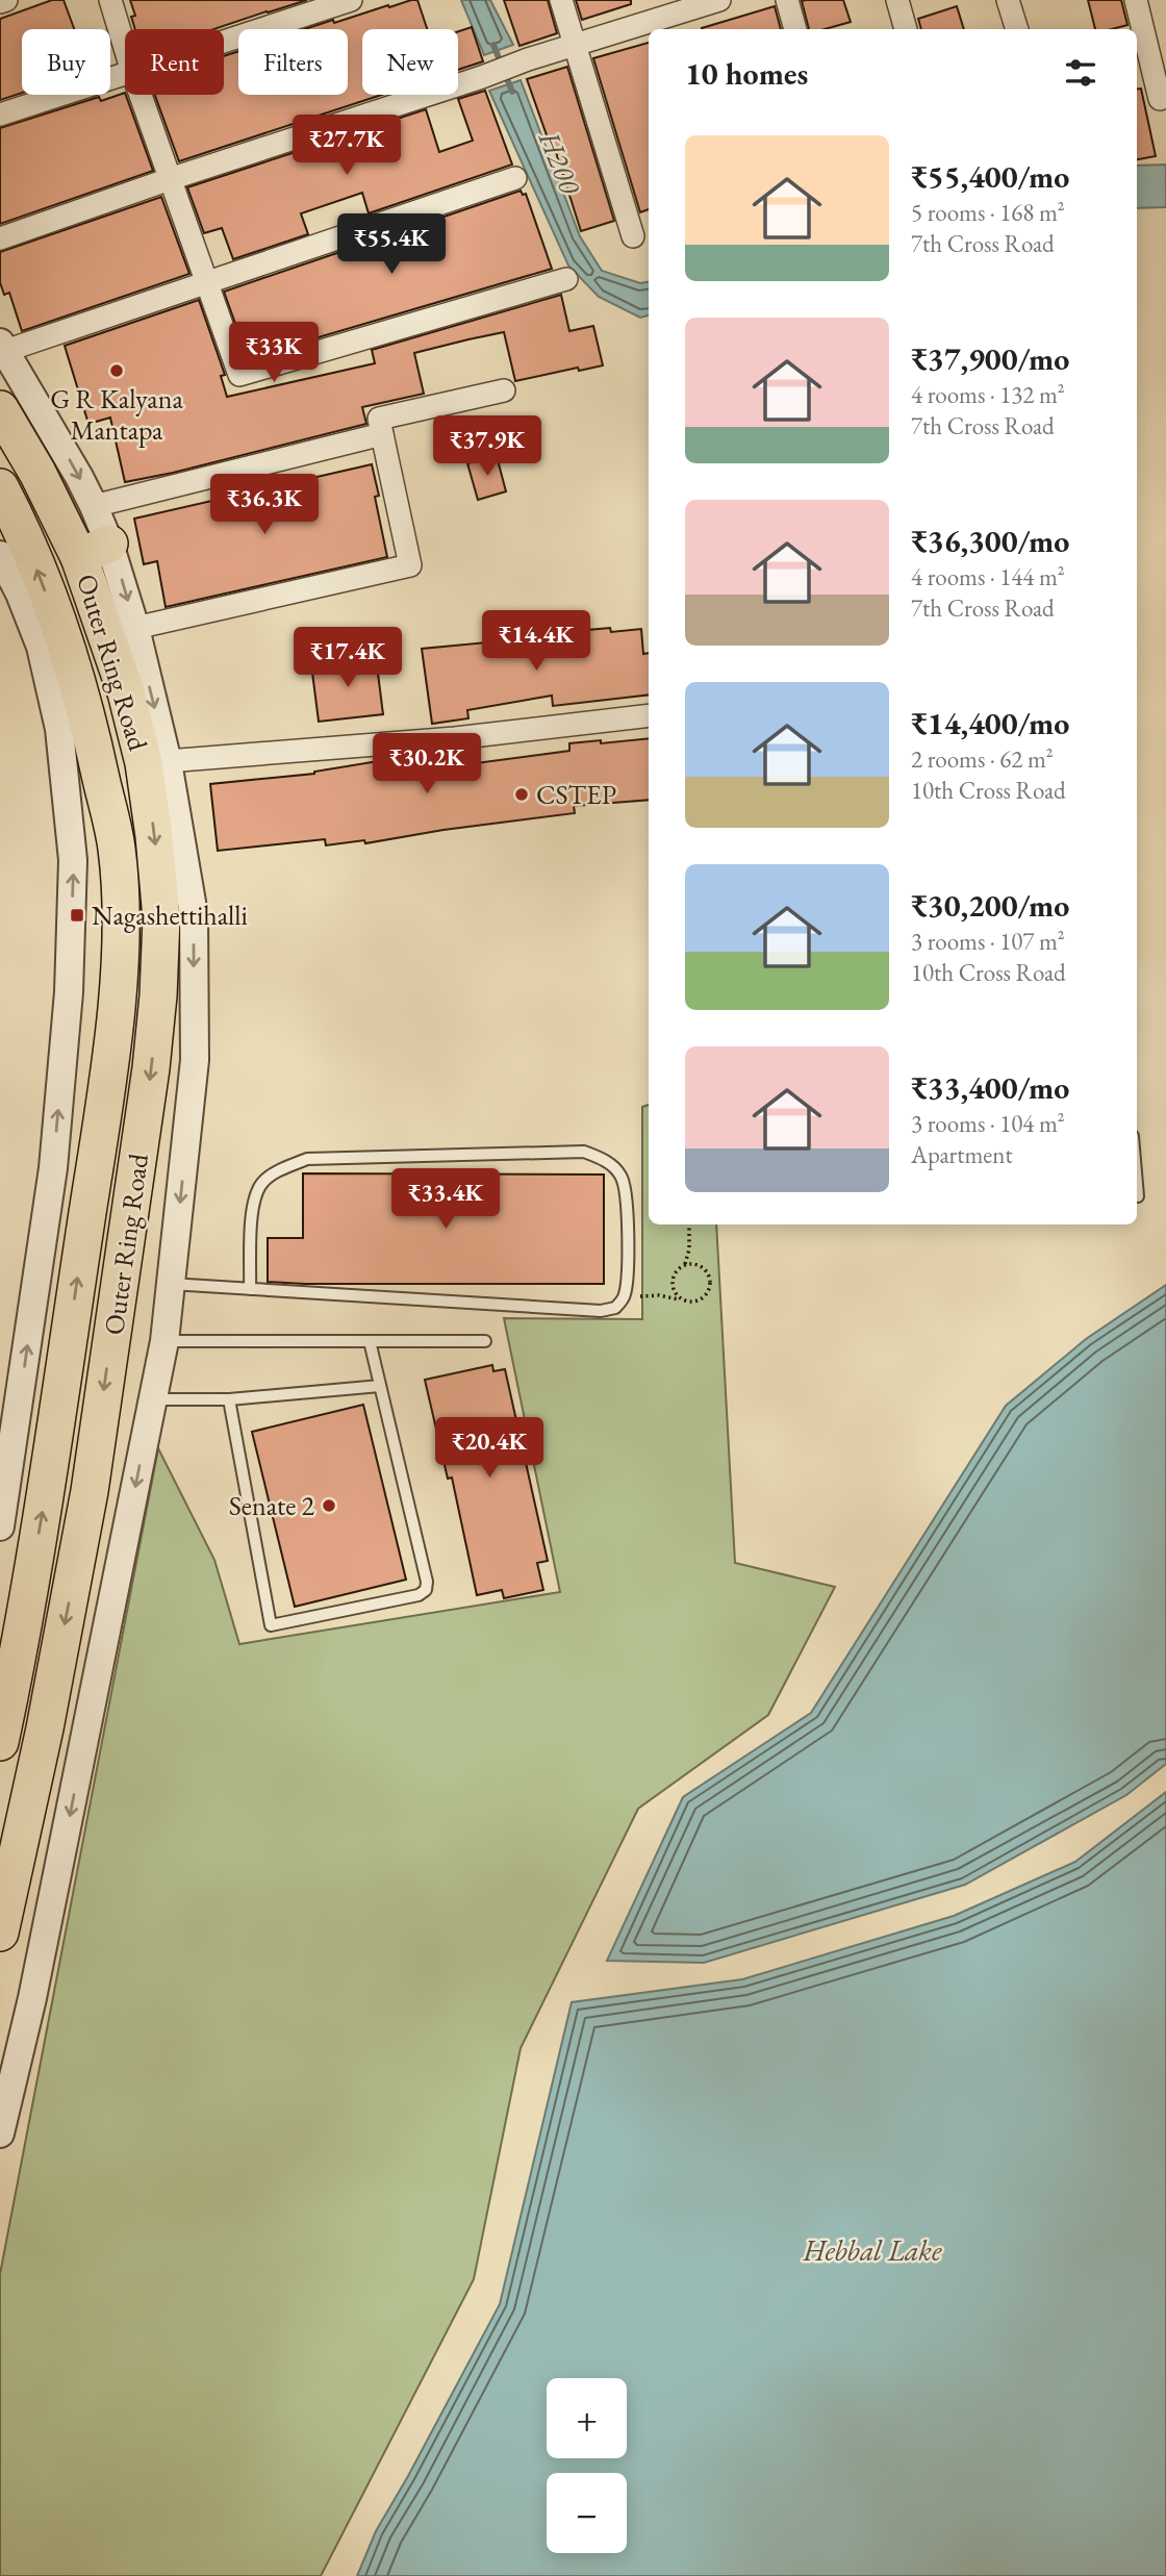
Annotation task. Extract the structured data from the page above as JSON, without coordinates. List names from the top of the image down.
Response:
{
  "streets": {
    "highway": ["Outer Ring Road"]
  },
  "water": ["H200", "Hebbal Lake"],
  "places": {
    "other": ["G R Kalyana Mantapa", "CSTEP", "Senate 2"],
    "transit": ["Nagashettihalli"]
  },
  "page": {
    "chip": [
      "Buy",
      "Rent",
      "Filters",
      "New"
    ],
    "heading": "10 homes",
    "price": [
      "₹27.7K",
      "₹55.4K",
      "₹33K",
      "₹37.9K",
      "₹36.3K",
      "₹14.4K",
      "₹17.4K",
      "₹30.2K",
      "₹33.4K",
      "₹20.4K"
    ],
    "list": [
      {
        "name": "₹55,400/mo",
        "note": "5 rooms · 168 m² · 7th Cross Road"
      },
      {
        "name": "₹37,900/mo",
        "note": "4 rooms · 132 m² · 7th Cross Road"
      },
      {
        "name": "₹36,300/mo",
        "note": "4 rooms · 144 m² · 7th Cross Road"
      },
      {
        "name": "₹14,400/mo",
        "note": "2 rooms · 62 m² · 10th Cross Road"
      },
      {
        "name": "₹30,200/mo",
        "note": "3 rooms · 107 m² · 10th Cross Road"
      },
      {
        "name": "₹33,400/mo",
        "note": "3 rooms · 104 m² · Apartment"
      }
    ],
    "map_buttons": ["+", "−"]
  }
}
